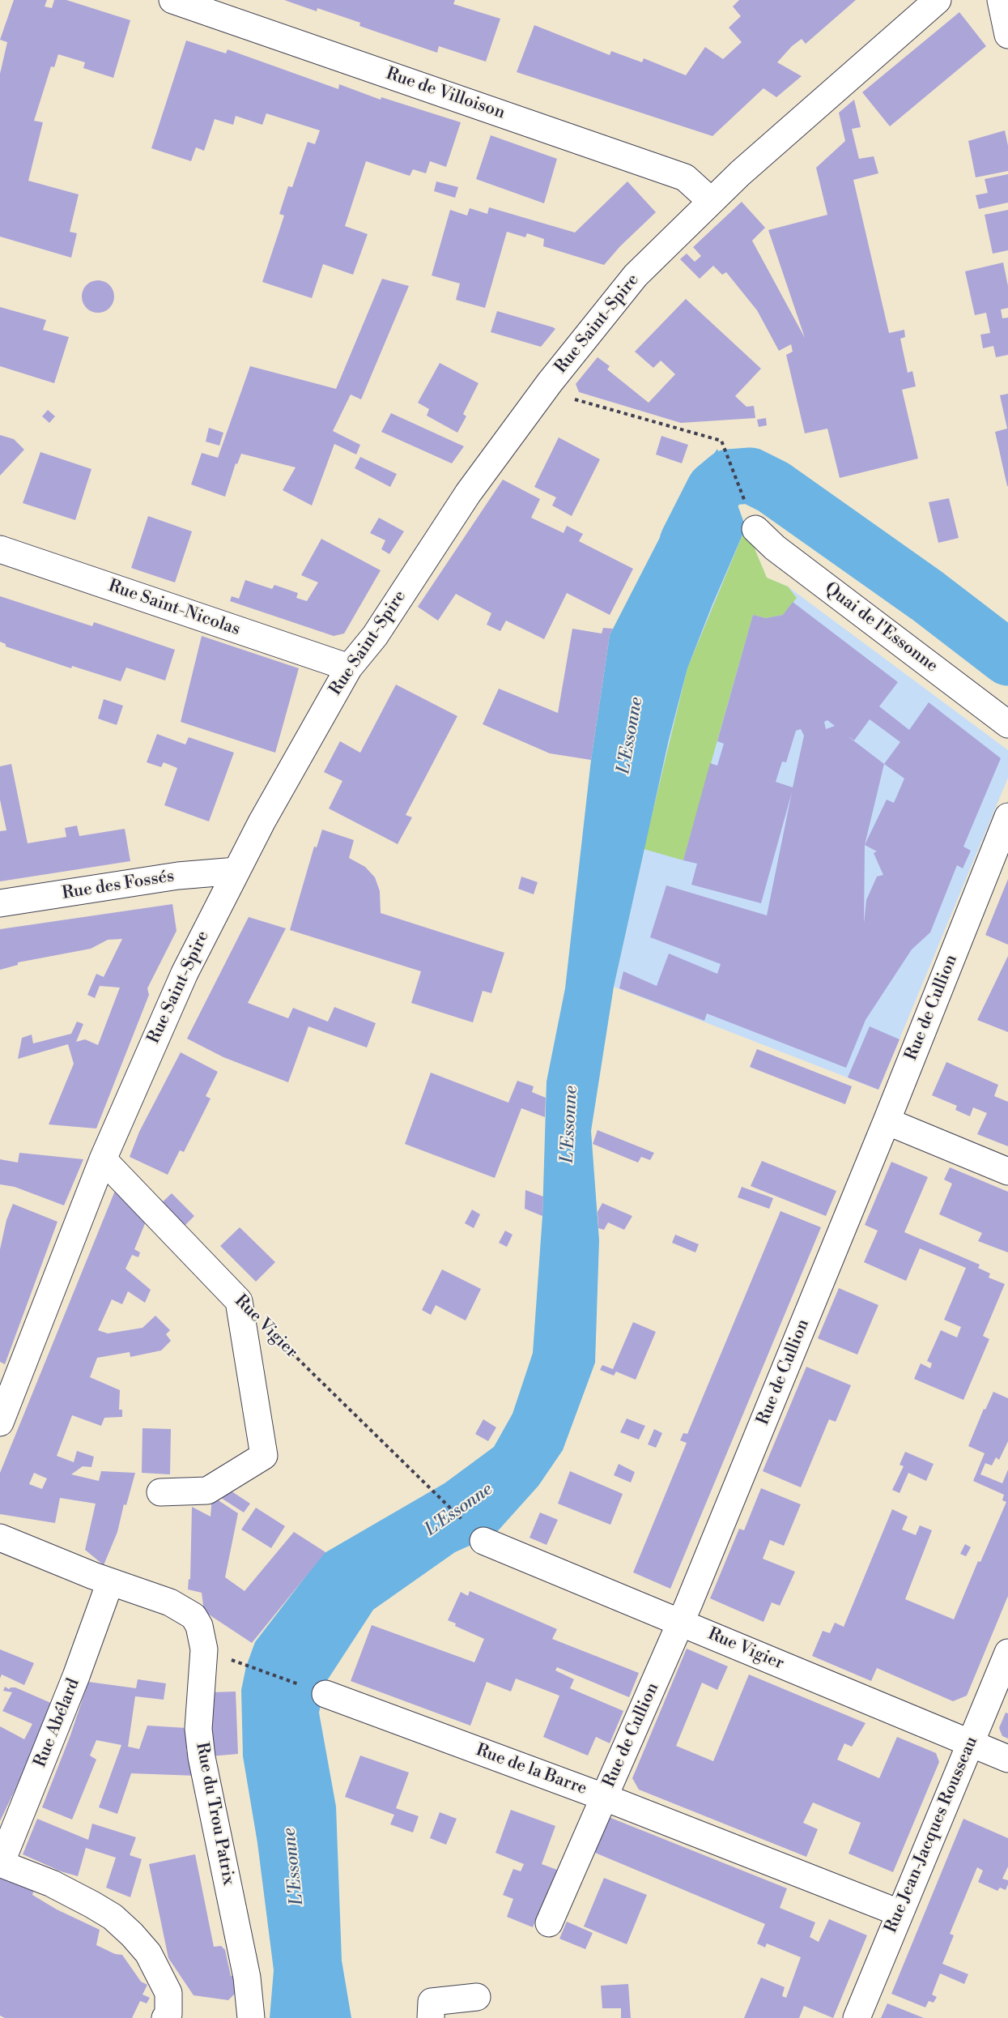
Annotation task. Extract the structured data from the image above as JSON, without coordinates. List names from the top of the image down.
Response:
{
  "streets": {
    "street": [
      "Rue de Villoison",
      "Rue Saint-Spire",
      "Rue Saint-Nicolas",
      "Quai de l'Essonne",
      "Rue des Fossés",
      "Rue de Cullion",
      "Rue Vigier",
      "Rue Abélard",
      "Rue de la Barre",
      "Rue du Trou Patrix",
      "Rue Jean-Jacques Rousseau"
    ]
  },
  "crossings": [
    ["Rue de Villoison", "Rue Saint-Spire"],
    ["Rue Saint-Spire", "Rue Saint-Nicolas"],
    ["Rue Saint-Spire", "Rue des Fossés"],
    ["Rue Saint-Spire", "Rue Vigier"],
    ["Rue de Cullion", "Rue Vigier"],
    ["Rue de Cullion", "Rue de la Barre"],
    ["Rue Vigier", "Rue Jean-Jacques Rousseau"],
    ["Rue Abélard", "Rue du Trou Patrix"],
    ["Rue de la Barre", "Rue Jean-Jacques Rousseau"]
  ],
  "water": ["L'Essonne"]
}
